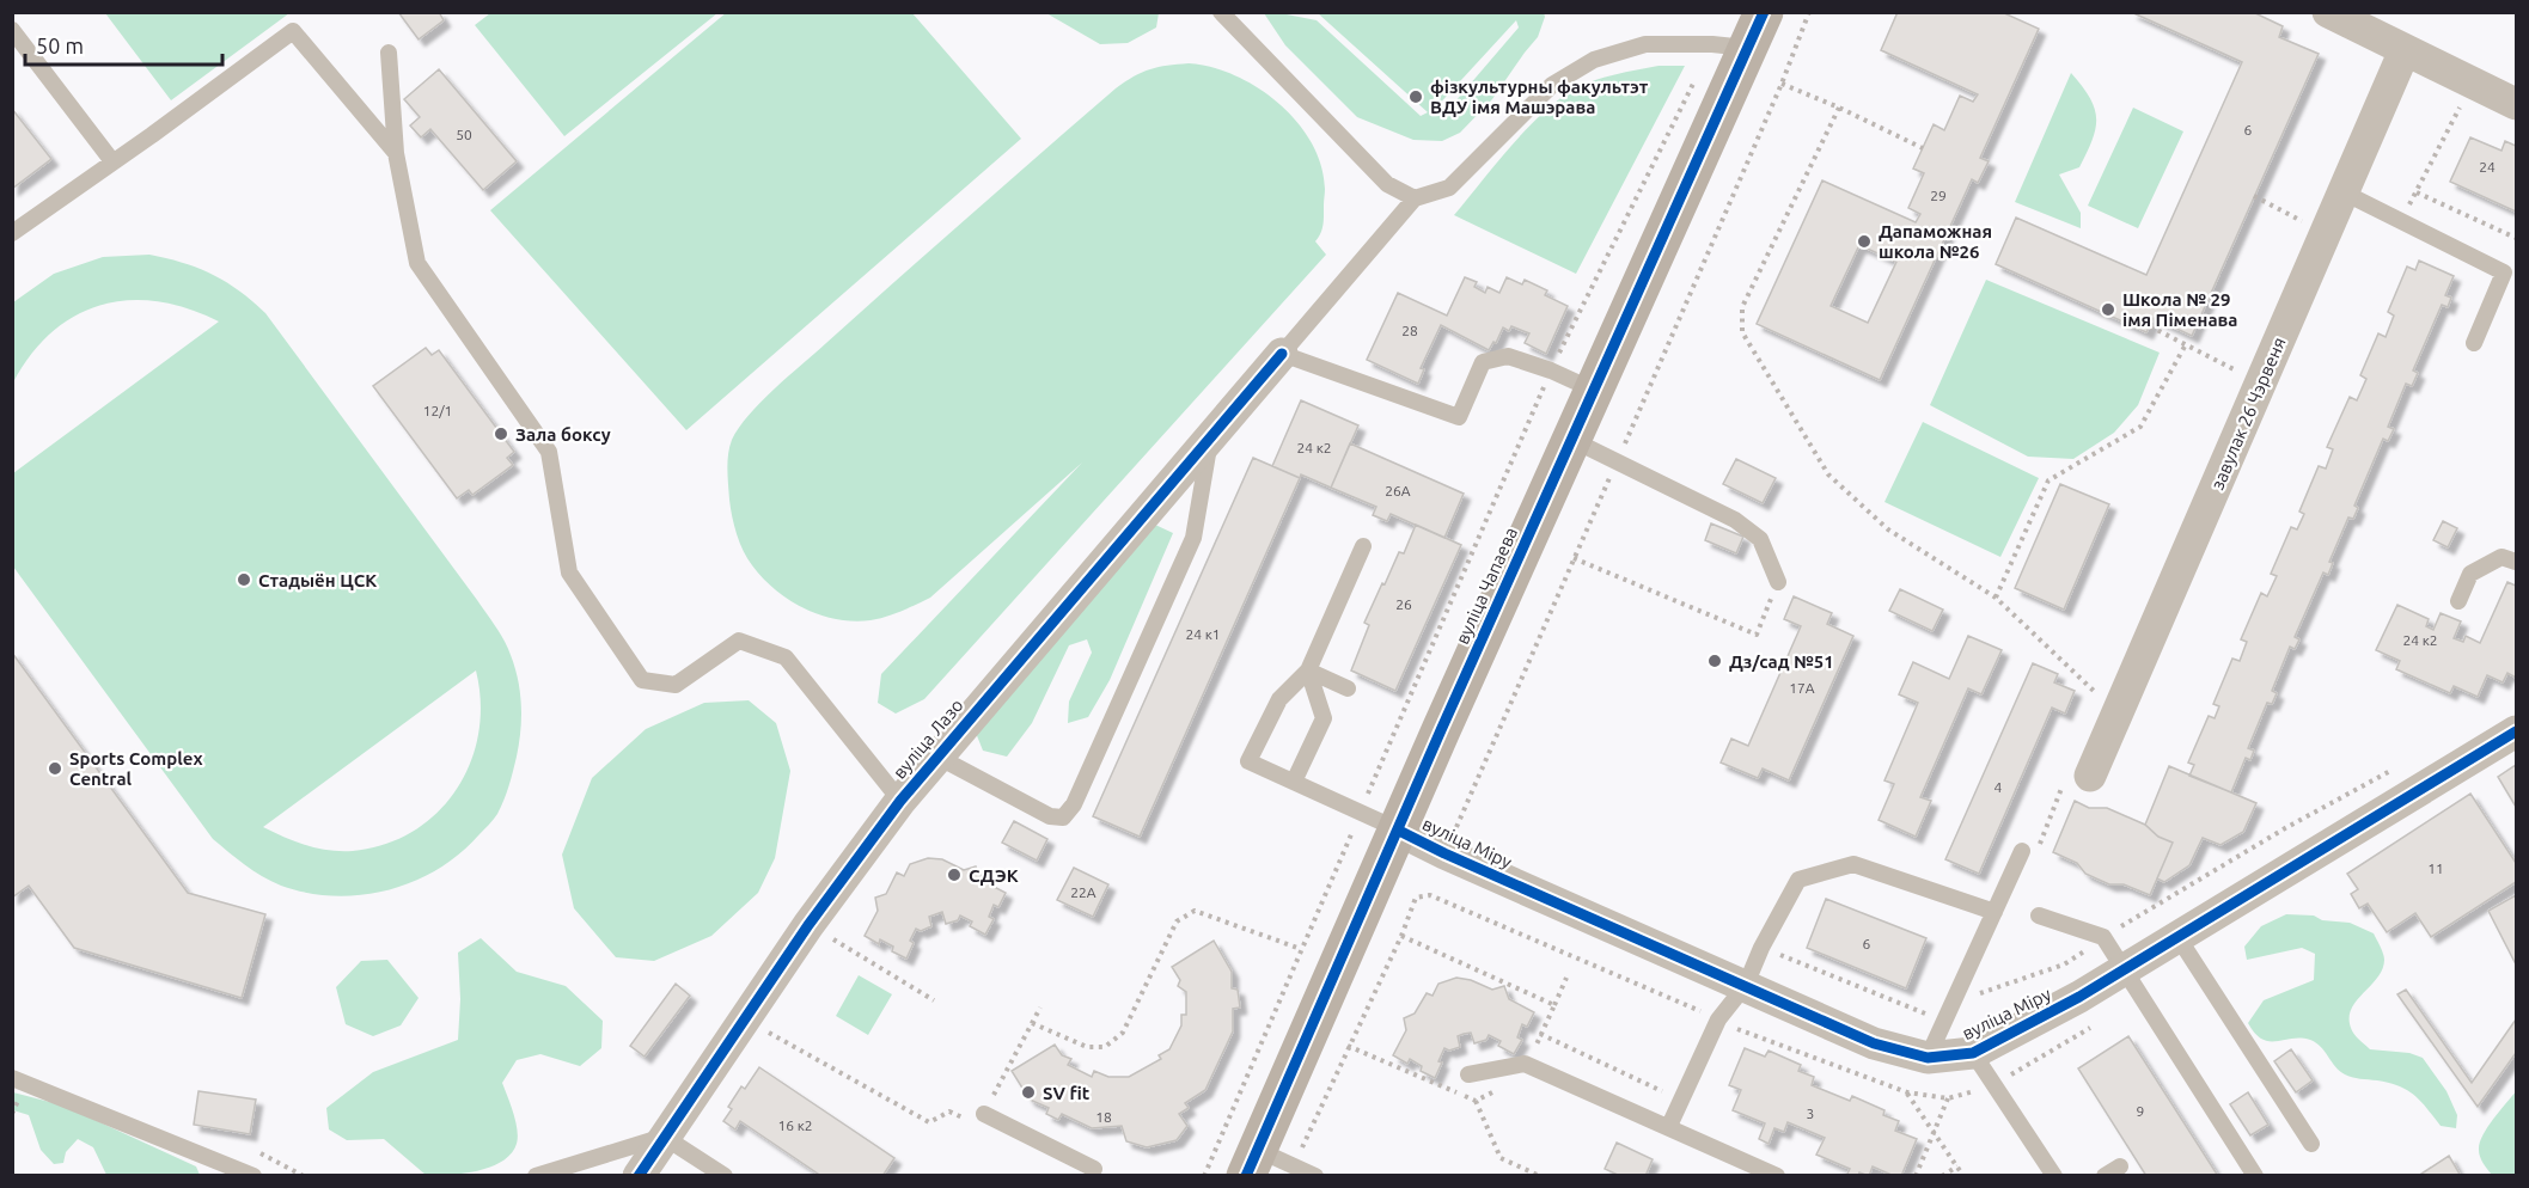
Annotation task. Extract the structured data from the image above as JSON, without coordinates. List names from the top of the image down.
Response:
{
  "streets": {
    "street": [
      "завулак 26 Чэрвеня",
      "вуліца Чапаева",
      "вуліца Лазо",
      "вуліца Міру"
    ]
  },
  "crossings": [
    ["вуліца Чапаева", "вуліца Міру"]
  ],
  "places": [
    "фізкультурны факультэт ВДУ імя Машэрава",
    "Дапаможная школа №26",
    "Школа № 29 імя Піменава",
    "Зала боксу",
    "Стадыён ЦСК",
    "Дз/сад №51",
    "Sports Complex Central",
    "СДЭК",
    "SV fit"
  ],
  "house_numbers": [
    "6",
    "50",
    "24",
    "29",
    "28",
    "12/1",
    "24 к2",
    "26А",
    "26",
    "24 к1",
    "24 к2",
    "17А",
    "4",
    "11",
    "22А",
    "6",
    "9",
    "3",
    "18",
    "16 к2"
  ],
  "scale_bar": "50 m"
}
